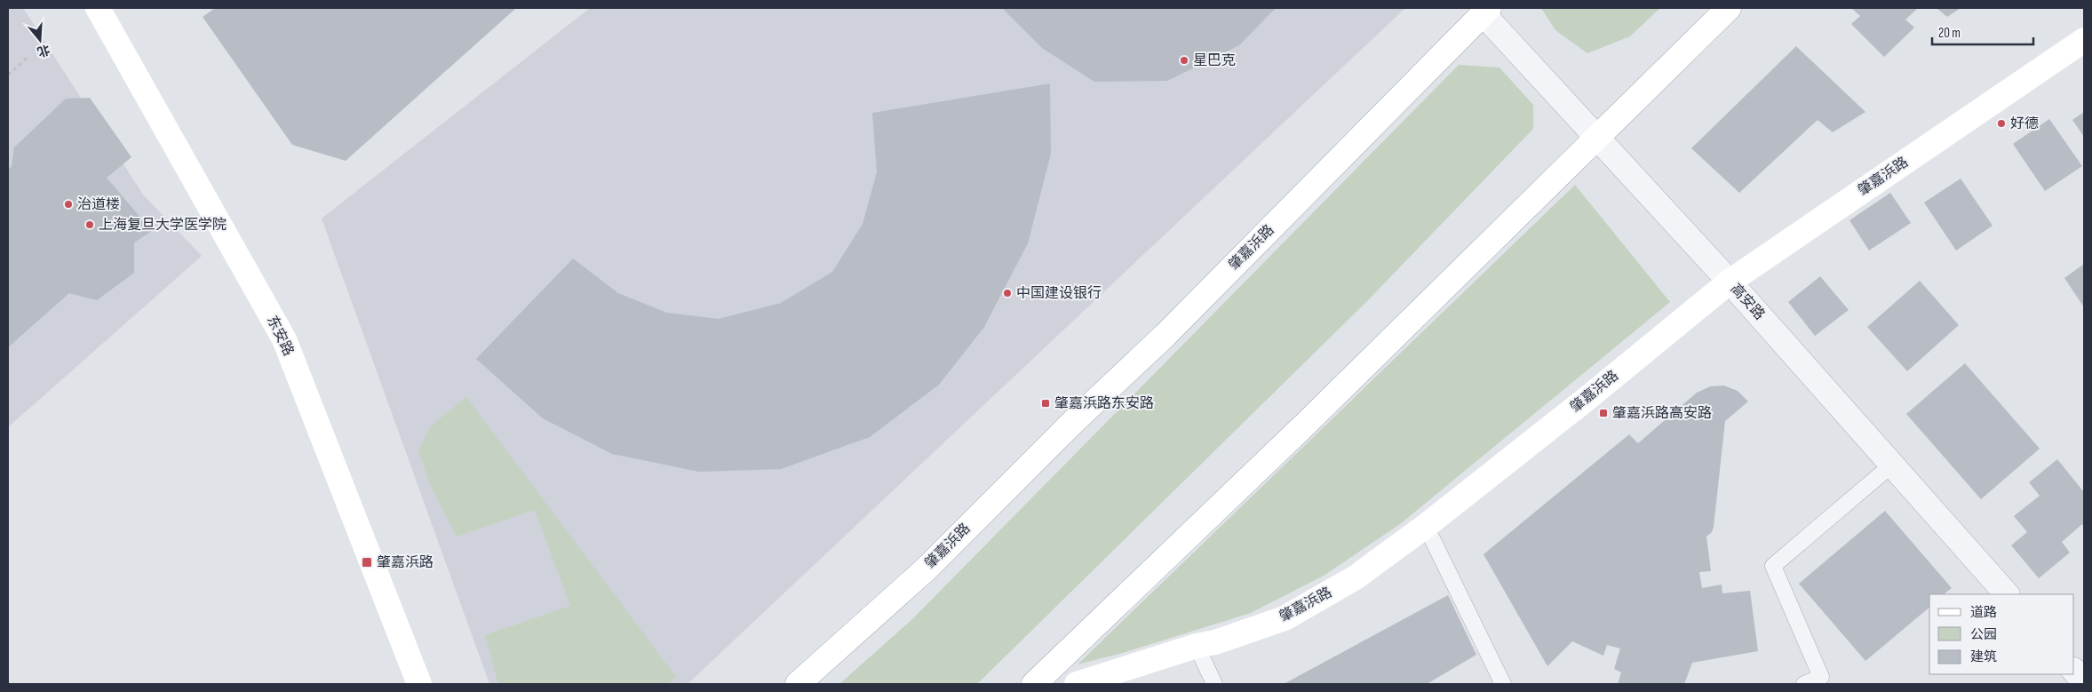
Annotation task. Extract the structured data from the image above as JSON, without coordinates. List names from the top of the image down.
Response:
{
  "streets": {
    "street": ["肇嘉浜路", "高安路", "东安路"]
  },
  "crossings": [
    ["肇嘉浜路", "高安路"]
  ],
  "places": {
    "other": [
      "星巴克",
      "好德",
      "治道楼",
      "上海复旦大学医学院",
      "中国建设银行"
    ],
    "transit": ["肇嘉浜路东安路", "肇嘉浜路高安路", "肇嘉浜路"]
  },
  "legend": ["道路", "公园", "建筑"],
  "scale_bar": "20 m",
  "north": "bottom"
}
